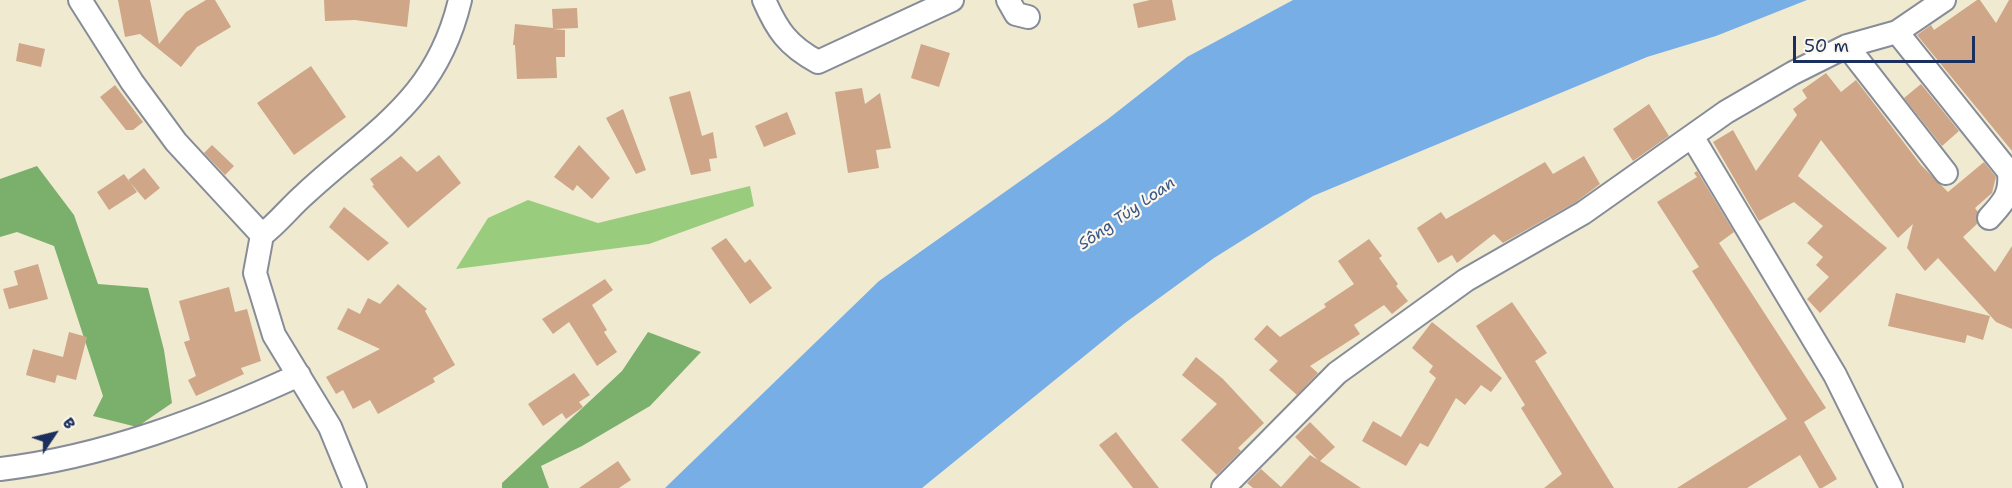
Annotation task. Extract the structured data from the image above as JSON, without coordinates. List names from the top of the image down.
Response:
{
  "water": ["Sông Túy Loan"],
  "scale_bar": "50 m",
  "north": "top right"
}
